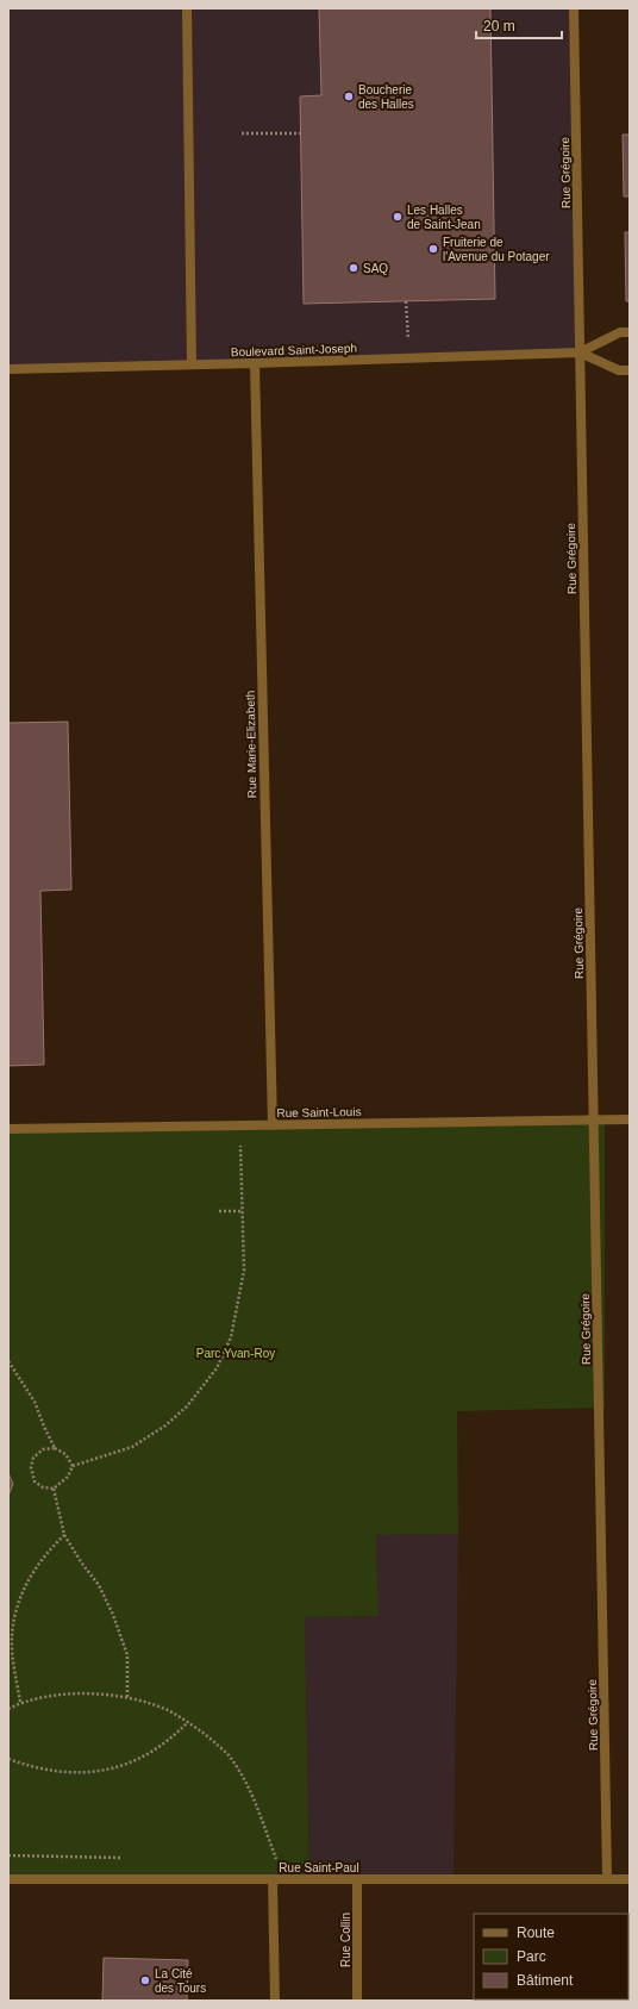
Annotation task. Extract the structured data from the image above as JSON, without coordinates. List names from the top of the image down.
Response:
{
  "streets": {
    "street": [
      "Rue Grégoire",
      "Boulevard Saint-Joseph",
      "Rue Marie-Elizabeth",
      "Rue Saint-Louis",
      "Rue Saint-Paul",
      "Rue Collin"
    ]
  },
  "crossings": [
    ["Rue Grégoire", "Boulevard Saint-Joseph"],
    ["Rue Grégoire", "Rue Saint-Louis"],
    ["Rue Grégoire", "Rue Saint-Paul"],
    ["Boulevard Saint-Joseph", "Rue Marie-Elizabeth"],
    ["Rue Marie-Elizabeth", "Rue Saint-Louis"],
    ["Rue Saint-Paul", "Rue Collin"]
  ],
  "parks": ["Parc Yvan-Roy"],
  "places": [
    "Boucherie des Halles",
    "Les Halles de Saint-Jean",
    "Fruiterie de l'Avenue du Potager",
    "SAQ",
    "La Cité des Tours"
  ],
  "legend": ["Route", "Parc", "Bâtiment"],
  "scale_bar": "20 m"
}
